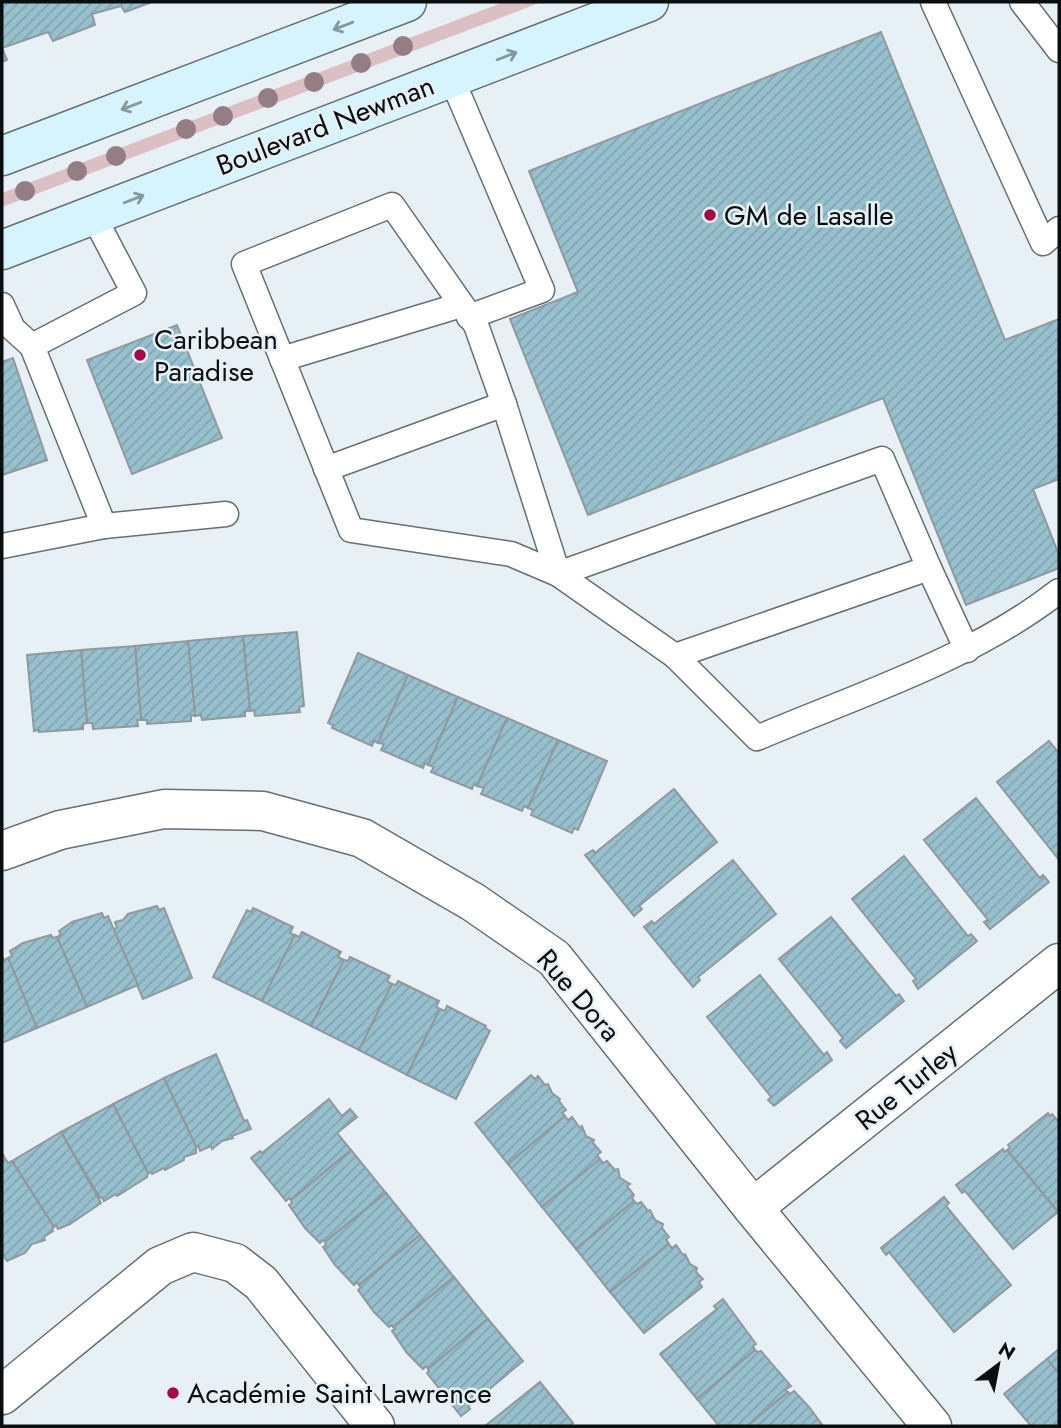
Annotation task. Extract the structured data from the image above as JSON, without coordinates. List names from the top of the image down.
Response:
{
  "streets": {
    "main road": ["Boulevard Newman"],
    "street": ["Rue Dora", "Rue Turley"]
  },
  "crossings": [
    ["Rue Dora", "Rue Turley"]
  ],
  "places": ["GM de Lasalle", "Caribbean Paradise", "Académie Saint Lawrence"],
  "north": "top right"
}
